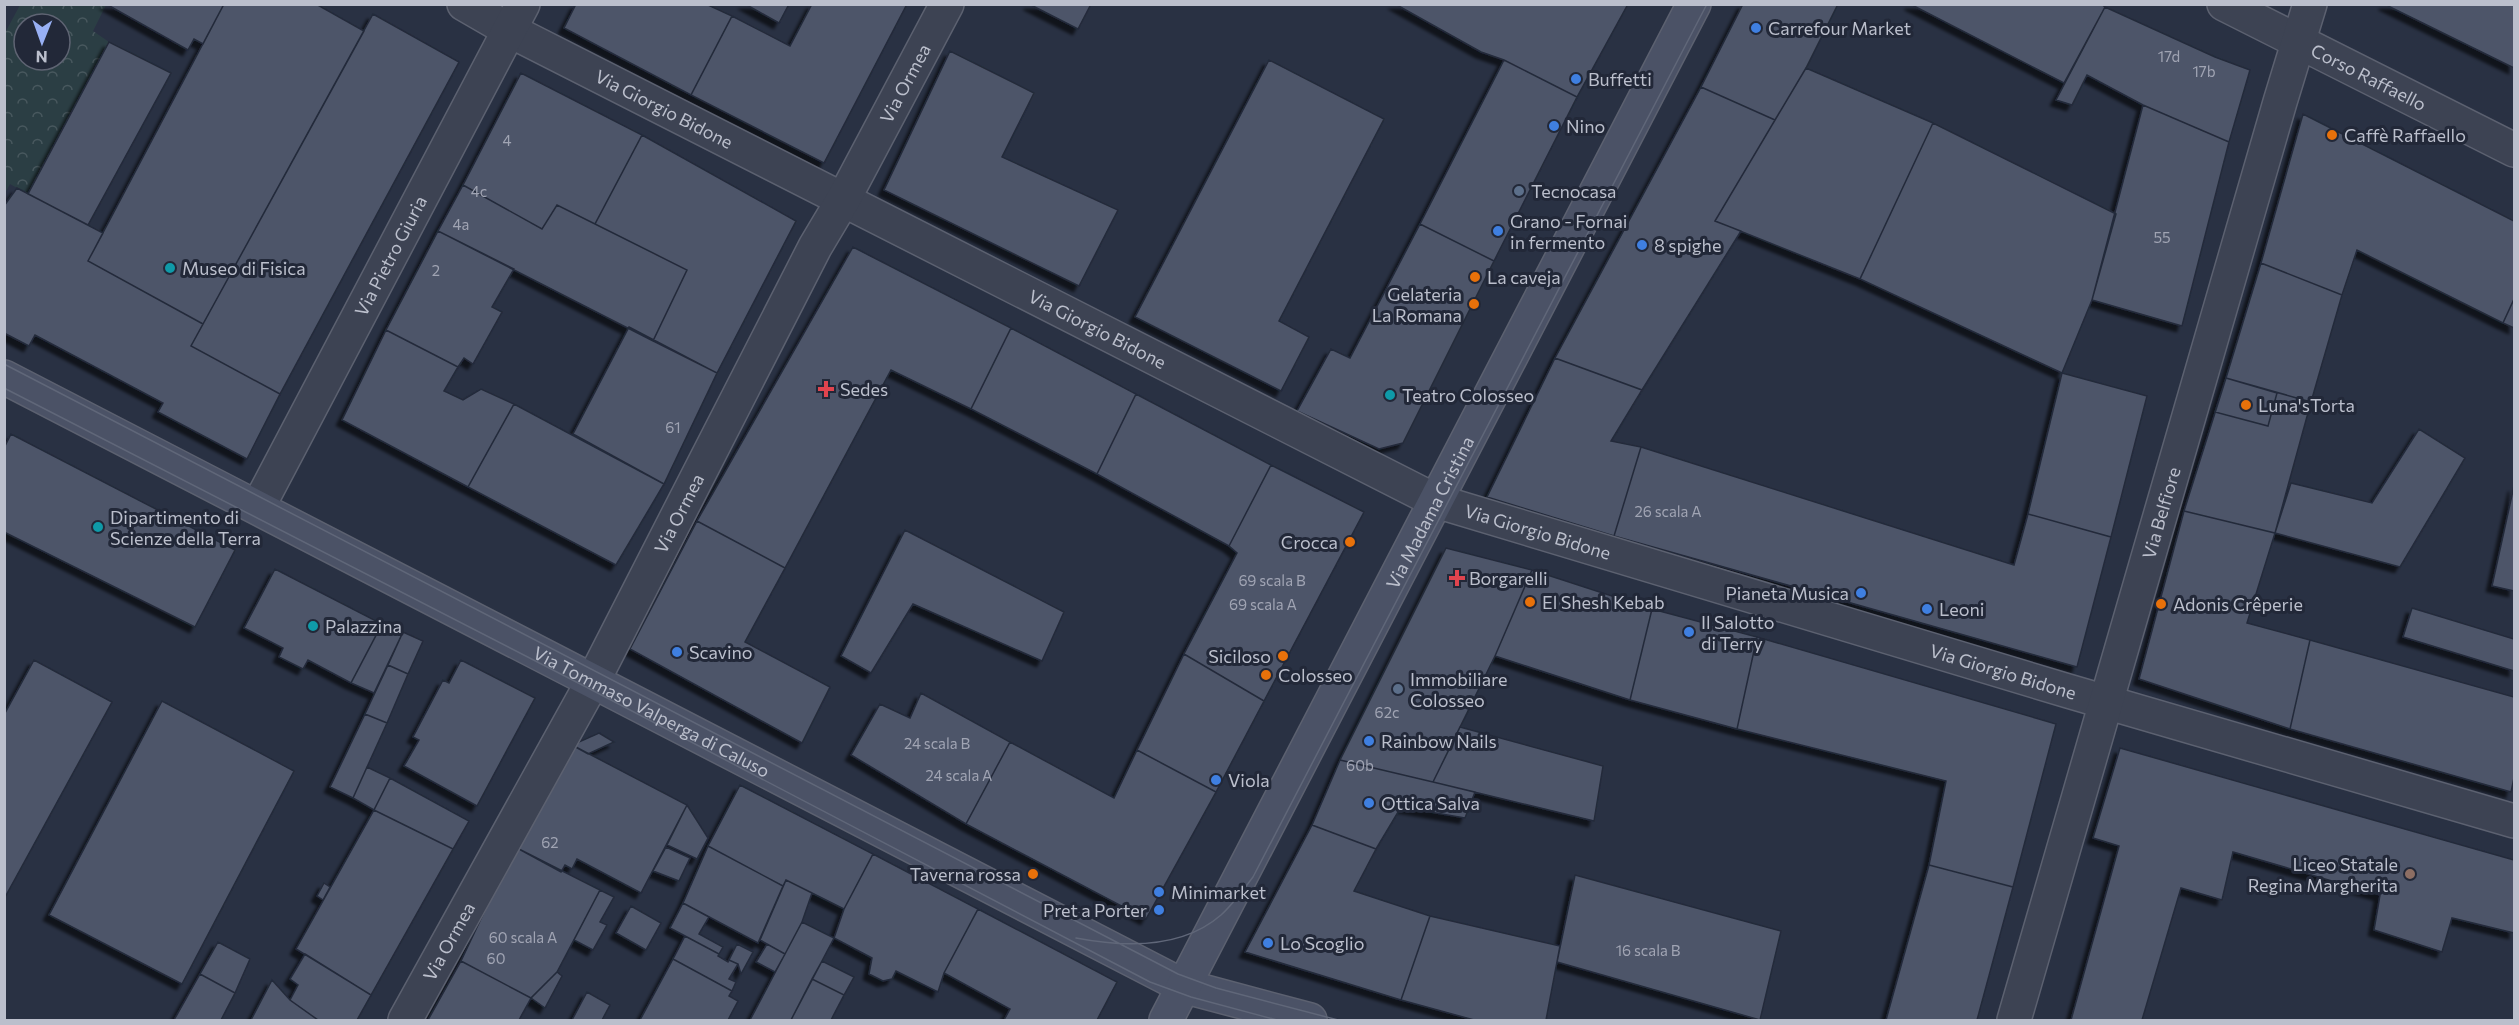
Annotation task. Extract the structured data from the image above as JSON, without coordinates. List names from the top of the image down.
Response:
{
  "streets": {
    "street": [
      "Corso Raffaello",
      "Via Ormea",
      "Via Giorgio Bidone",
      "Via Pietro Giuria",
      "Via Madama Cristina",
      "Via Belfiore",
      "Via Tommaso Valperga di Caluso"
    ]
  },
  "crossings": [
    ["Corso Raffaello", "Via Belfiore"],
    ["Via Ormea", "Via Giorgio Bidone"],
    ["Via Ormea", "Via Tommaso Valperga di Caluso"],
    ["Via Giorgio Bidone", "Via Pietro Giuria"],
    ["Via Giorgio Bidone", "Via Madama Cristina"],
    ["Via Giorgio Bidone", "Via Belfiore"],
    ["Via Pietro Giuria", "Via Tommaso Valperga di Caluso"],
    ["Via Madama Cristina", "Via Tommaso Valperga di Caluso"]
  ],
  "places": {
    "other": [
      "Carrefour Market",
      "Buffetti",
      "Nino",
      "Caffè Raffaello",
      "Tecnocasa",
      "Grano - Fornai in fermento",
      "8 spighe",
      "Museo di Fisica",
      "La caveja",
      "Gelateria La Romana",
      "Teatro Colosseo",
      "Luna'sTorta",
      "Dipartimento di Scienze della Terra",
      "Crocca",
      "Pianeta Musica",
      "El Shesh Kebab",
      "Adonis Crêperie",
      "Leoni",
      "Palazzina",
      "Il Salotto di Terry",
      "Scavino",
      "Siciloso",
      "Colosseo",
      "Immobiliare Colosseo",
      "Rainbow Nails",
      "Viola",
      "Ottica Salva",
      "Taverna rossa",
      "Liceo Statale Regina Margherita",
      "Minimarket",
      "Pret a Porter",
      "Lo Scoglio"
    ],
    "health": ["Sedes", "Borgarelli"]
  },
  "house_numbers": [
    "17d",
    "17b",
    "4",
    "4c",
    "4a",
    "55",
    "2",
    "61",
    "26 scala A",
    "69 scala B",
    "69 scala A",
    "62c",
    "24 scala B",
    "60b",
    "24 scala A",
    "62",
    "60 scala A",
    "16 scala B",
    "60"
  ],
  "north": "bottom"
}
